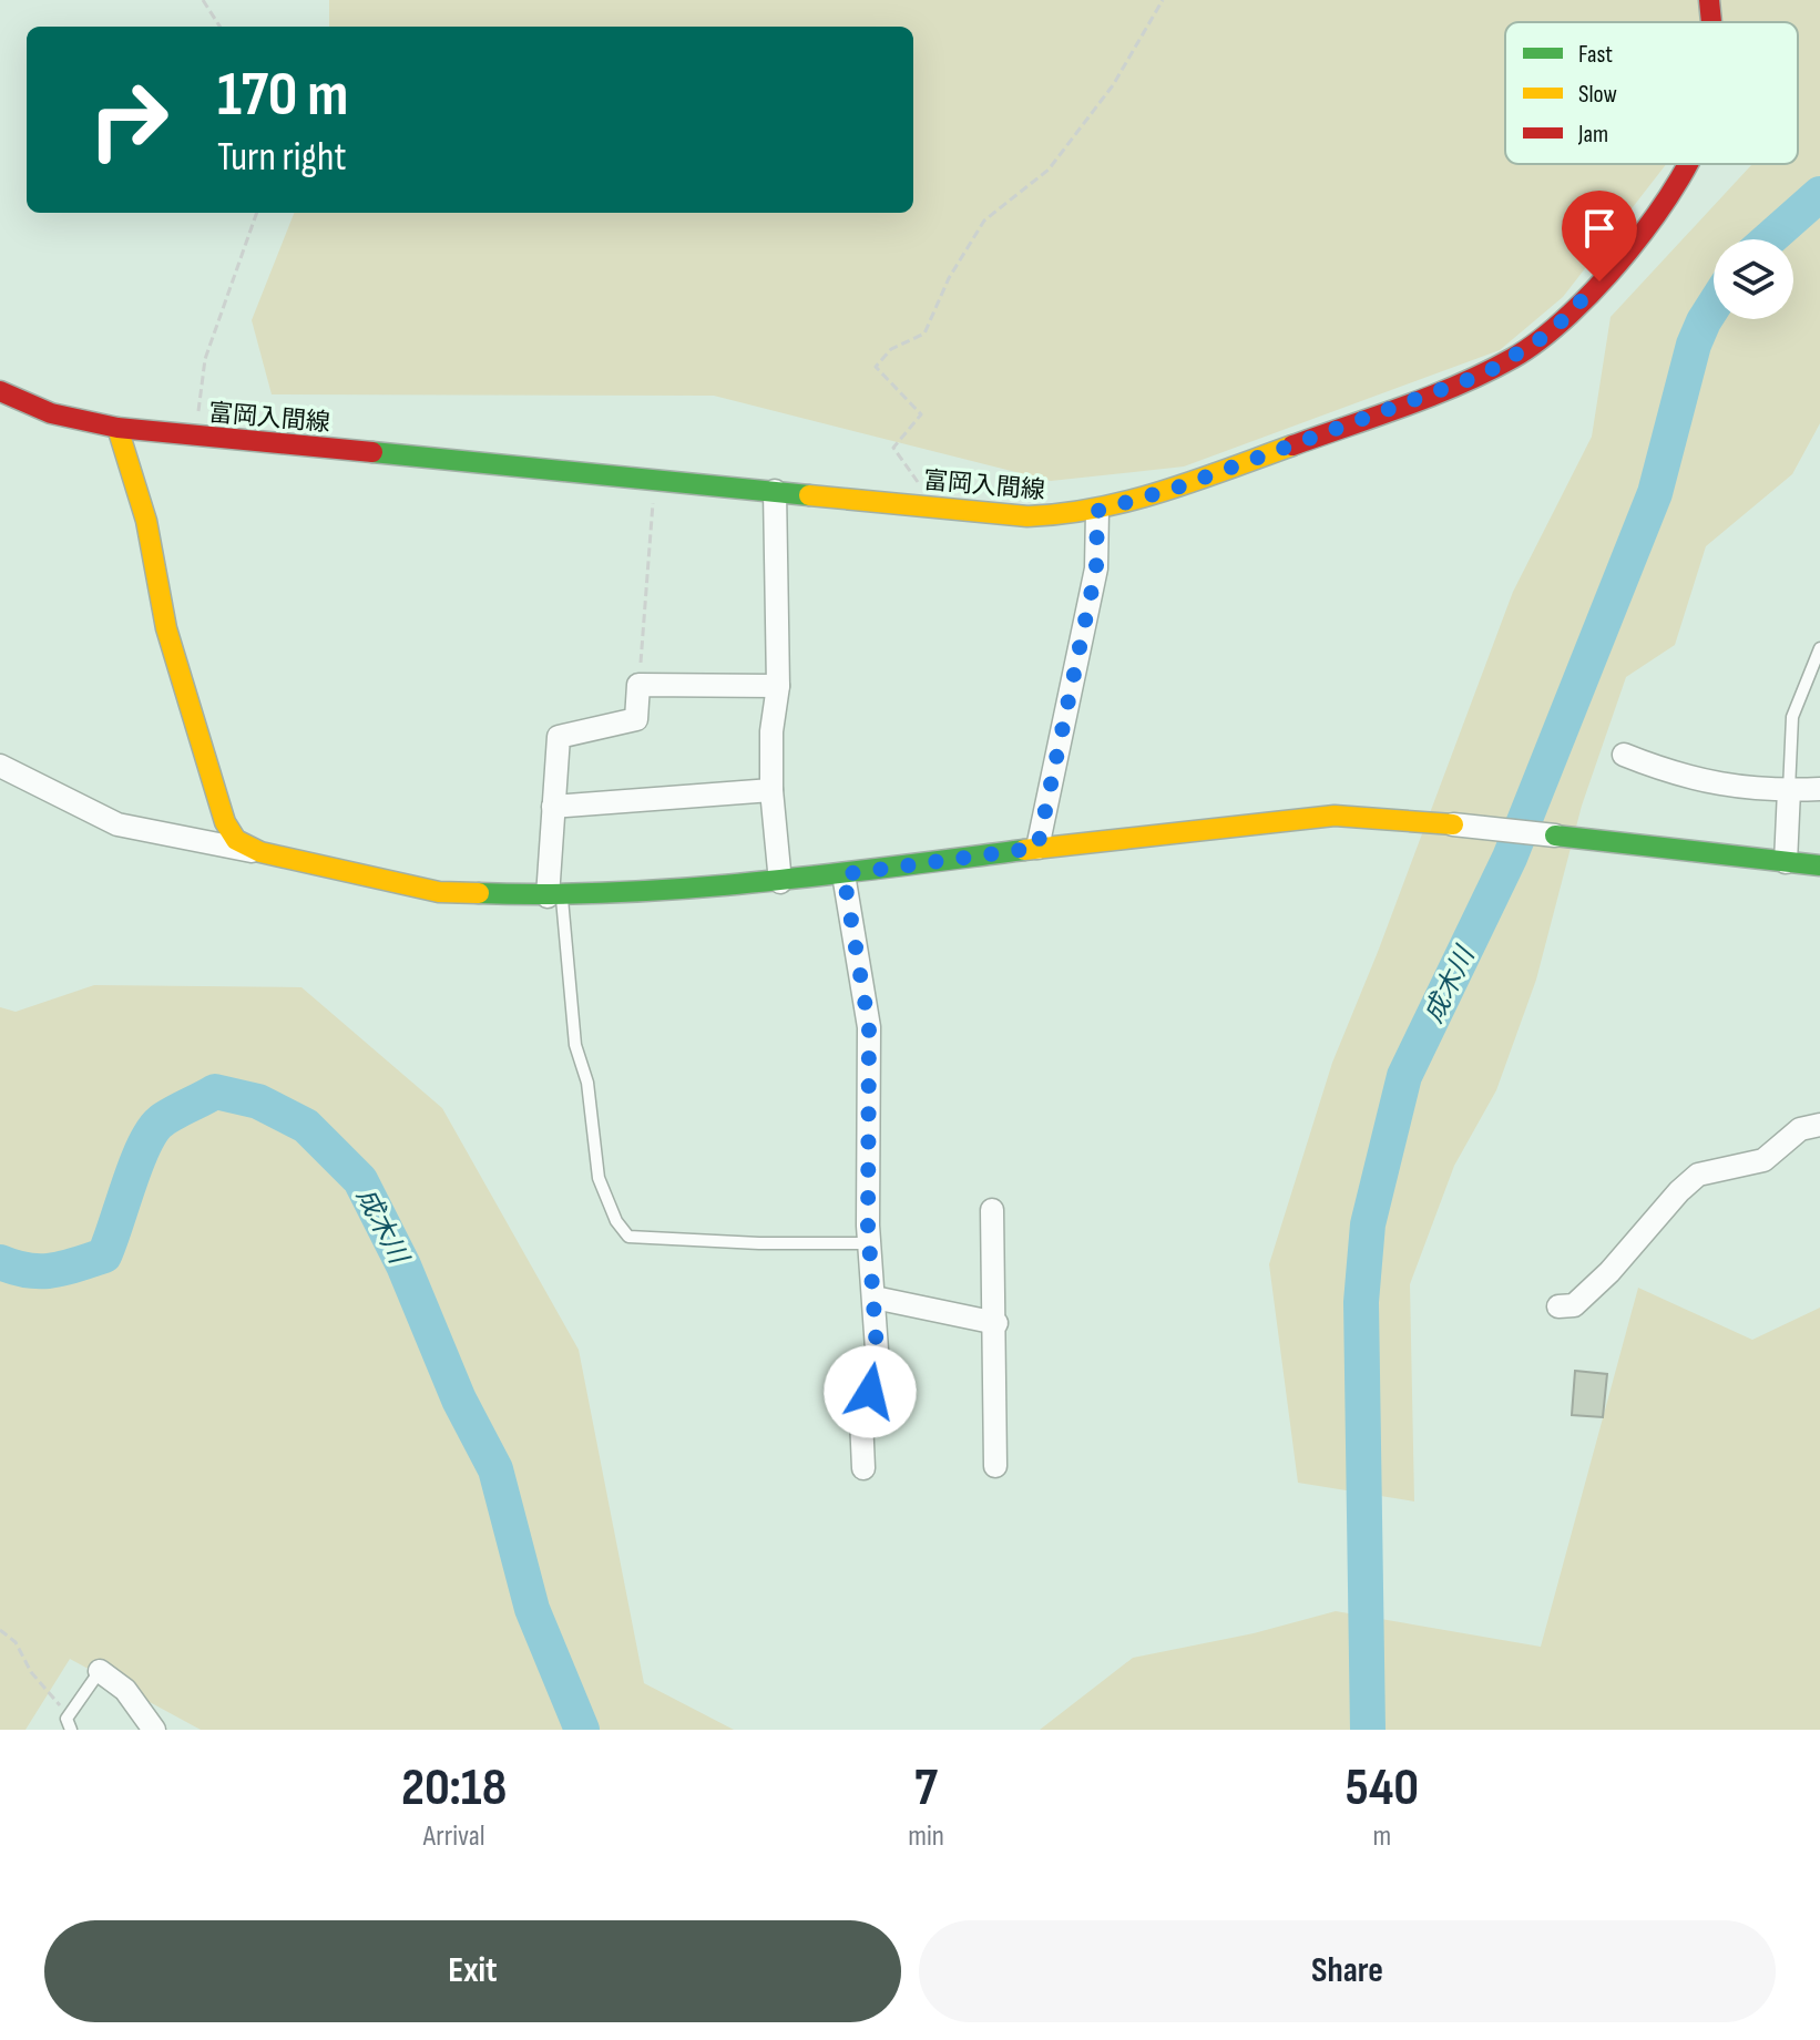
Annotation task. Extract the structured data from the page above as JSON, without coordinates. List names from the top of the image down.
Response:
{
  "streets": {
    "main road": ["富岡入間線"]
  },
  "water": ["成木川"],
  "legend": ["Fast", "Slow", "Jam"],
  "page": {
    "turn": ["170 m", "Turn right"],
    "eta": [
      "20:18",
      "Arrival",
      "7",
      "min",
      "540",
      "m"
    ],
    "buttons": ["Exit", "Share"]
  }
}
